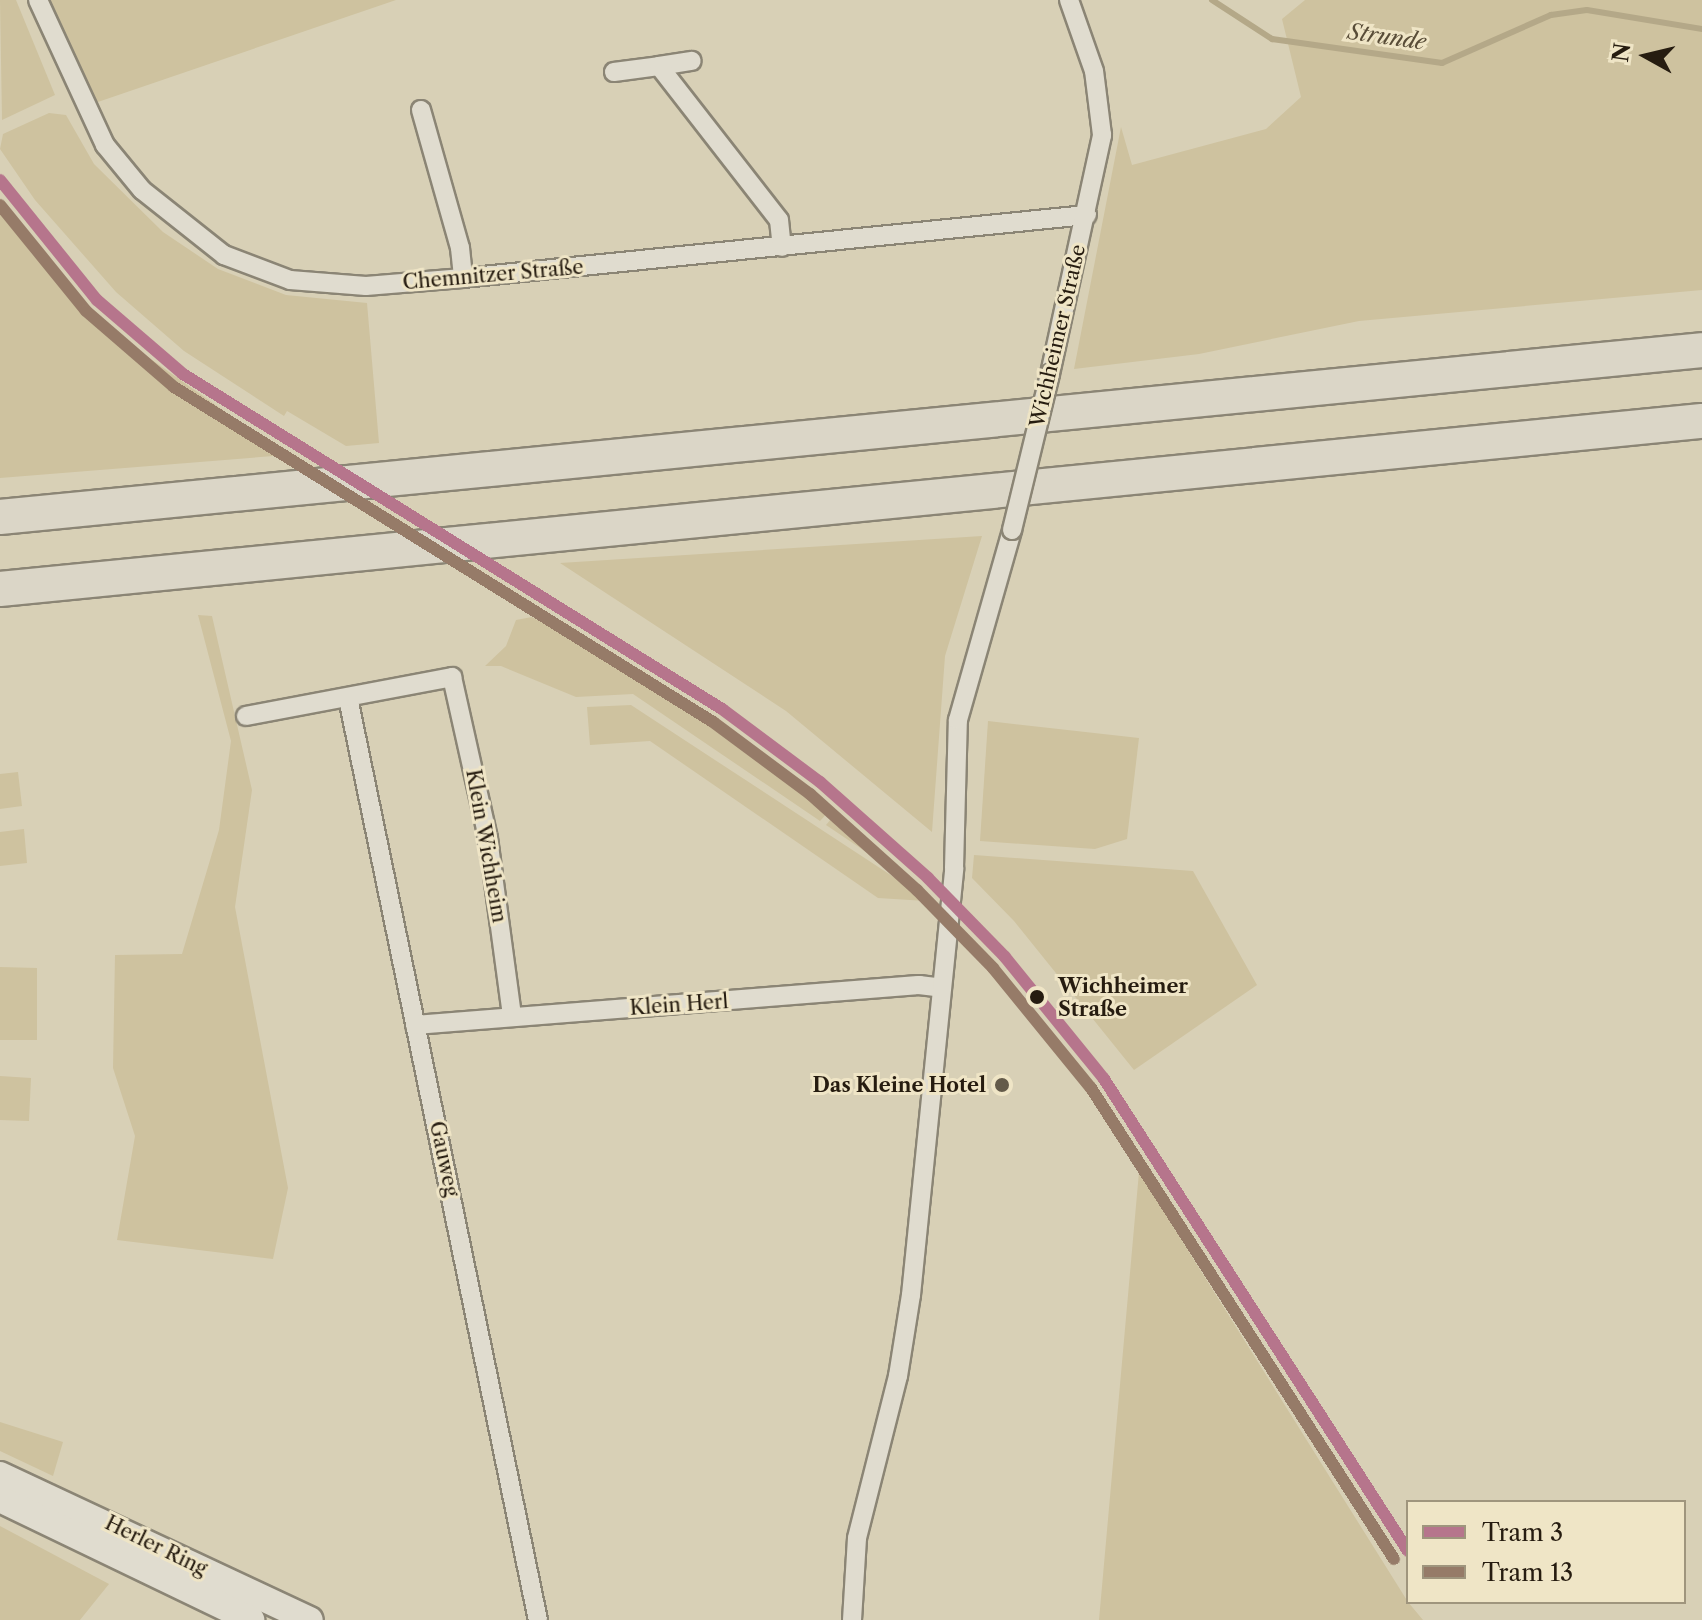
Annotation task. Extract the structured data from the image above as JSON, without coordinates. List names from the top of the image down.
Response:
{
  "streets": {
    "main road": ["Herler Ring"],
    "street": [
      "Chemnitzer Straße",
      "Wichheimer Straße",
      "Klein Wichheim",
      "Klein Herl",
      "Gauweg"
    ]
  },
  "crossings": [
    ["Chemnitzer Straße", "Wichheimer Straße"],
    ["Wichheimer Straße", "Klein Herl"],
    ["Klein Wichheim", "Klein Herl"],
    ["Klein Wichheim", "Gauweg"],
    ["Klein Herl", "Gauweg"]
  ],
  "water": ["Strunde"],
  "places": ["Wichheimer Straße", "Das Kleine Hotel"],
  "lines": ["tram line 3", "tram line 13"],
  "legend": ["Tram 3", "Tram 13"],
  "north": "left"
}
